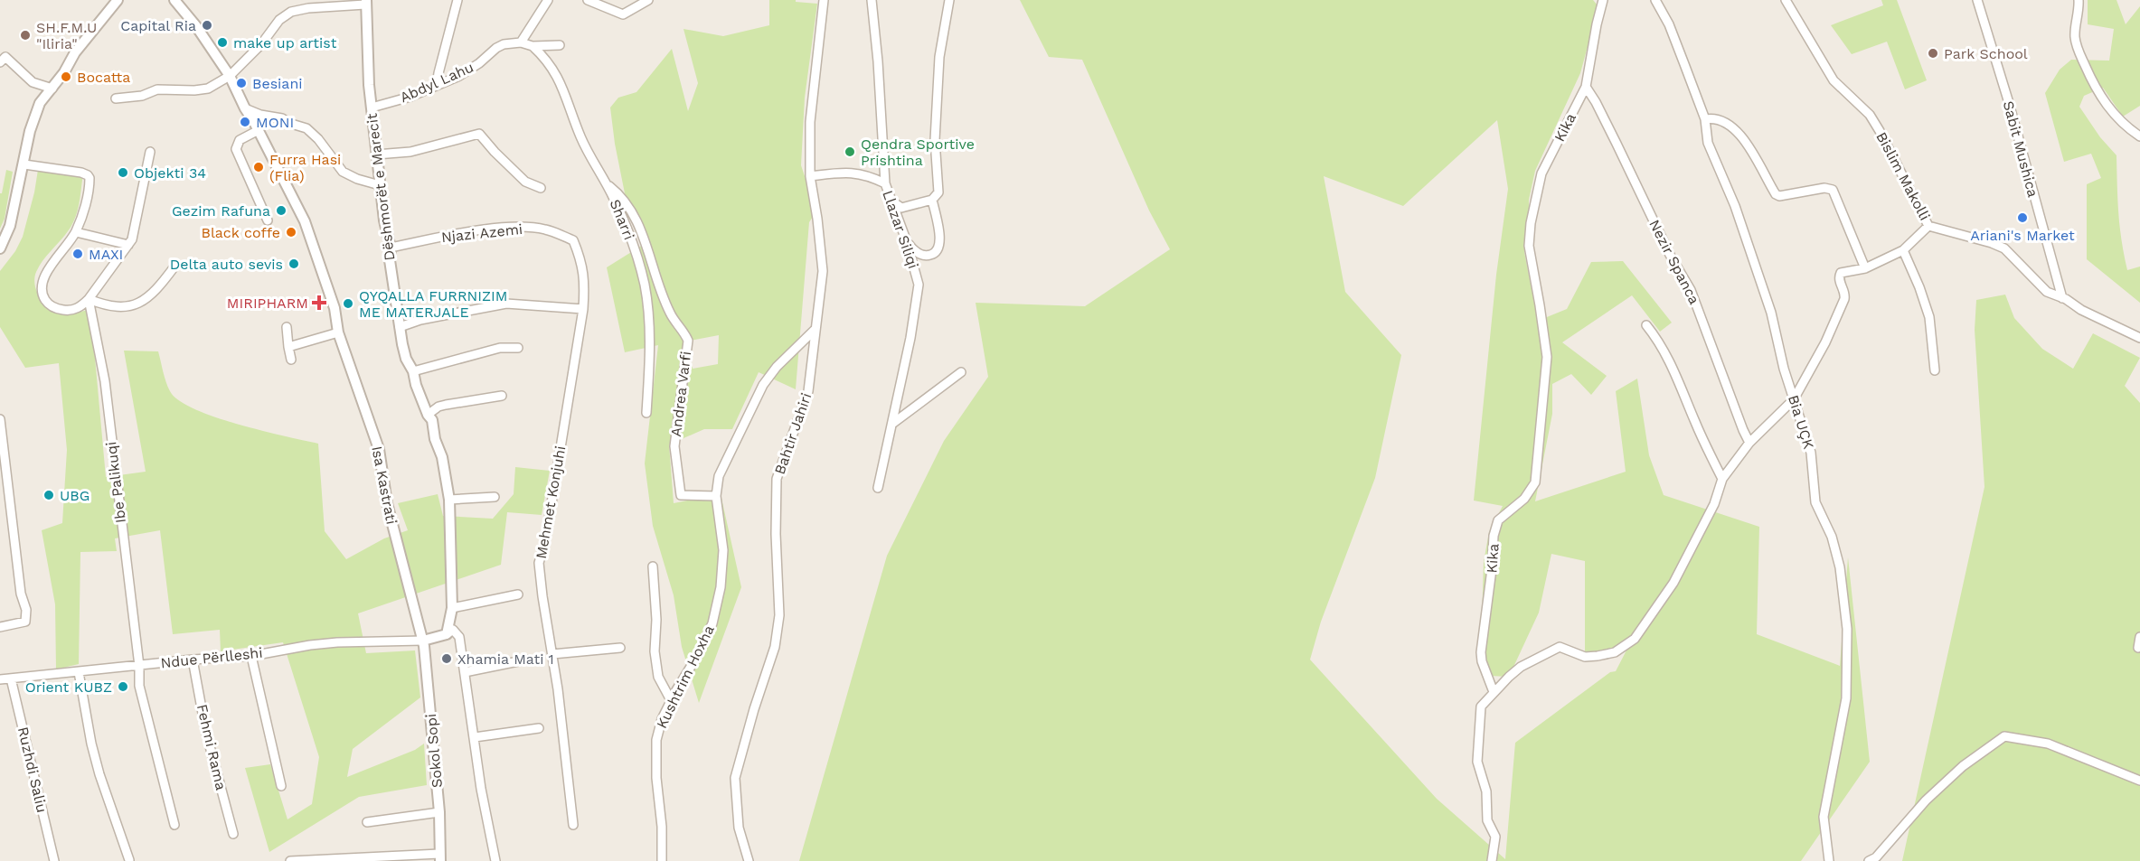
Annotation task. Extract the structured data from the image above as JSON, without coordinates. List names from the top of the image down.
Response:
{
  "streets": {
    "street": [
      "Abdyl Lahu",
      "Kika",
      "Sabit Mushica",
      "Bislim Makolli",
      "Dëshmorët e Marecit",
      "Sharri",
      "Llazar Siliqi",
      "Njazi Azemi",
      "Nezir Spanca",
      "Andrea Varfi",
      "Bia UÇK",
      "Bahtir Jahiri",
      "Ibe Palikuqi",
      "Isa Kastrati",
      "Mehmet Konjuhi",
      "Ndue Përlleshi",
      "Kushtrim Hoxha",
      "Fehmi Rama",
      "Sokol Sopi",
      "Ruzhdi Saliu"
    ]
  },
  "crossings": [
    ["Abdyl Lahu", "Dëshmorët e Marecit"],
    ["Kika", "Nezir Spanca"],
    ["Sabit Mushica", "Bislim Makolli"],
    ["Dëshmorët e Marecit", "Njazi Azemi"],
    ["Sharri", "Andrea Varfi"],
    ["Njazi Azemi", "Mehmet Konjuhi"],
    ["Andrea Varfi", "Kushtrim Hoxha"],
    ["Bahtir Jahiri", "Kushtrim Hoxha"],
    ["Ibe Palikuqi", "Ndue Përlleshi"],
    ["Isa Kastrati", "Ndue Përlleshi"],
    ["Isa Kastrati", "Sokol Sopi"],
    ["Ndue Përlleshi", "Fehmi Rama"],
    ["Ndue Përlleshi", "Sokol Sopi"],
    ["Ndue Përlleshi", "Ruzhdi Saliu"]
  ],
  "places": {
    "other": [
      "Capital Ria",
      "SH.F.M.U \"Iliria\"",
      "make up artist",
      "Park School",
      "Bocatta",
      "Besiani",
      "MONI",
      "Qendra Sportive Prishtina",
      "Furra Hasi (Flia)",
      "Objekti 34",
      "Gezim Rafuna",
      "Ariani's Market",
      "Black coffe",
      "MAXI",
      "Delta auto sevis",
      "QYQALLA FURRNIZIM ME MATERJALE",
      "UBG",
      "Xhamia Mati 1",
      "Orient KUBZ"
    ],
    "health": ["MIRIPHARM"]
  }
}
